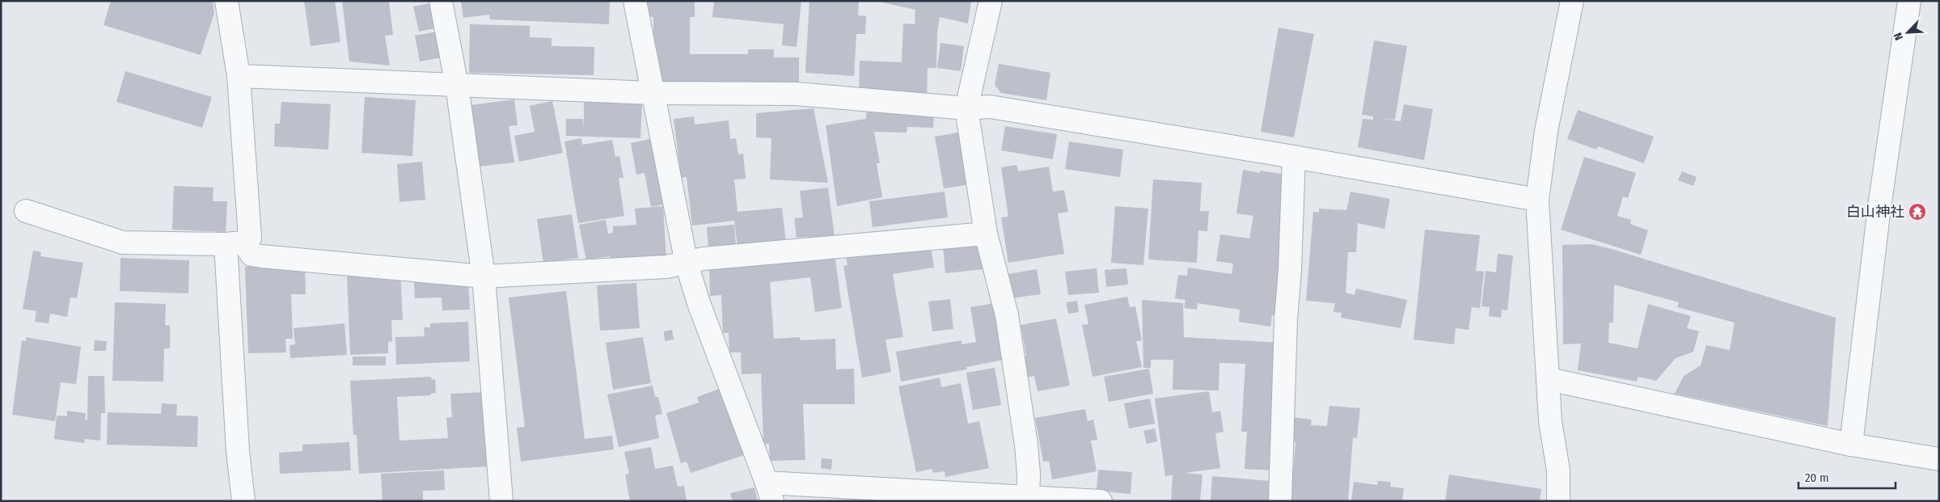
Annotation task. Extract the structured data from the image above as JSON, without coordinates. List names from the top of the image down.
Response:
{
  "places": {
    "temple": ["白山神社"]
  },
  "scale_bar": "20 m",
  "north": "bottom left"
}
